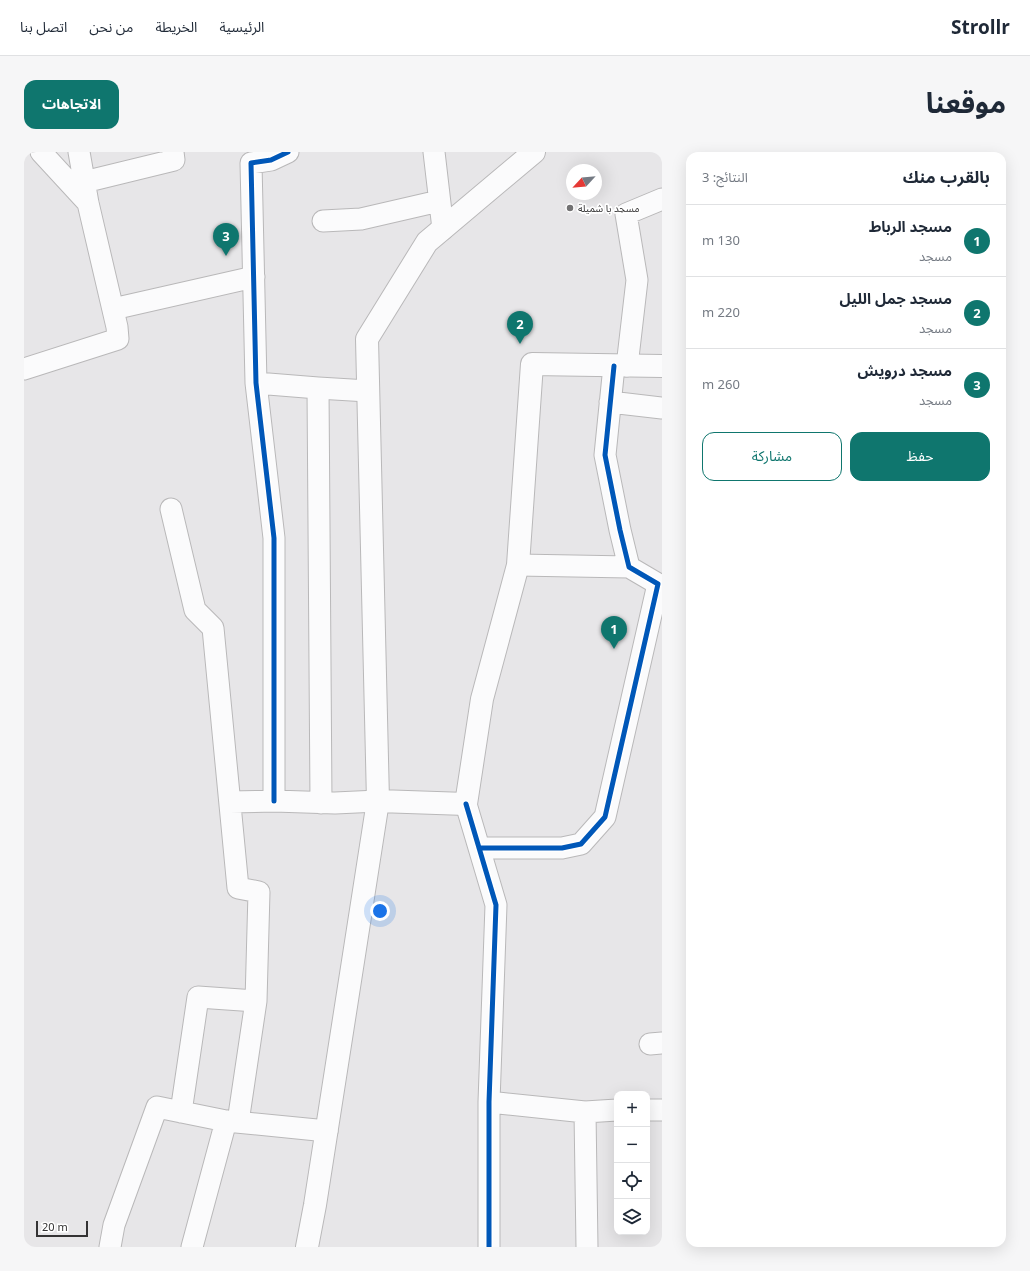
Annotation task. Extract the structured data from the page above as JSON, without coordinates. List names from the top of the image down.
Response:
{
  "places": ["مسجد با شميلة"],
  "scale_bar": "20 m",
  "north": "bottom left",
  "page": {
    "header": "Strollr",
    "nav": [
      "الرئيسية",
      "الخريطة",
      "من نحن",
      "اتصل بنا"
    ],
    "title": "موقعنا",
    "buttons": [
      "الاتجاهات",
      ["حفظ", "مشاركة"]
    ],
    "heading": ["بالقرب منك", "النتائج: 3"],
    "list": [
      {
        "mark": "1",
        "name": "مسجد الرباط",
        "note": "مسجد",
        "value": "130 m"
      },
      {
        "mark": "2",
        "name": "مسجد جمل الليل",
        "note": "مسجد",
        "value": "220 m"
      },
      {
        "mark": "3",
        "name": "مسجد درويش",
        "note": "مسجد",
        "value": "260 m"
      }
    ],
    "pins": ["3", "2", "1"],
    "map_buttons": ["+", "−"],
    "scale": "20 m"
  }
}
